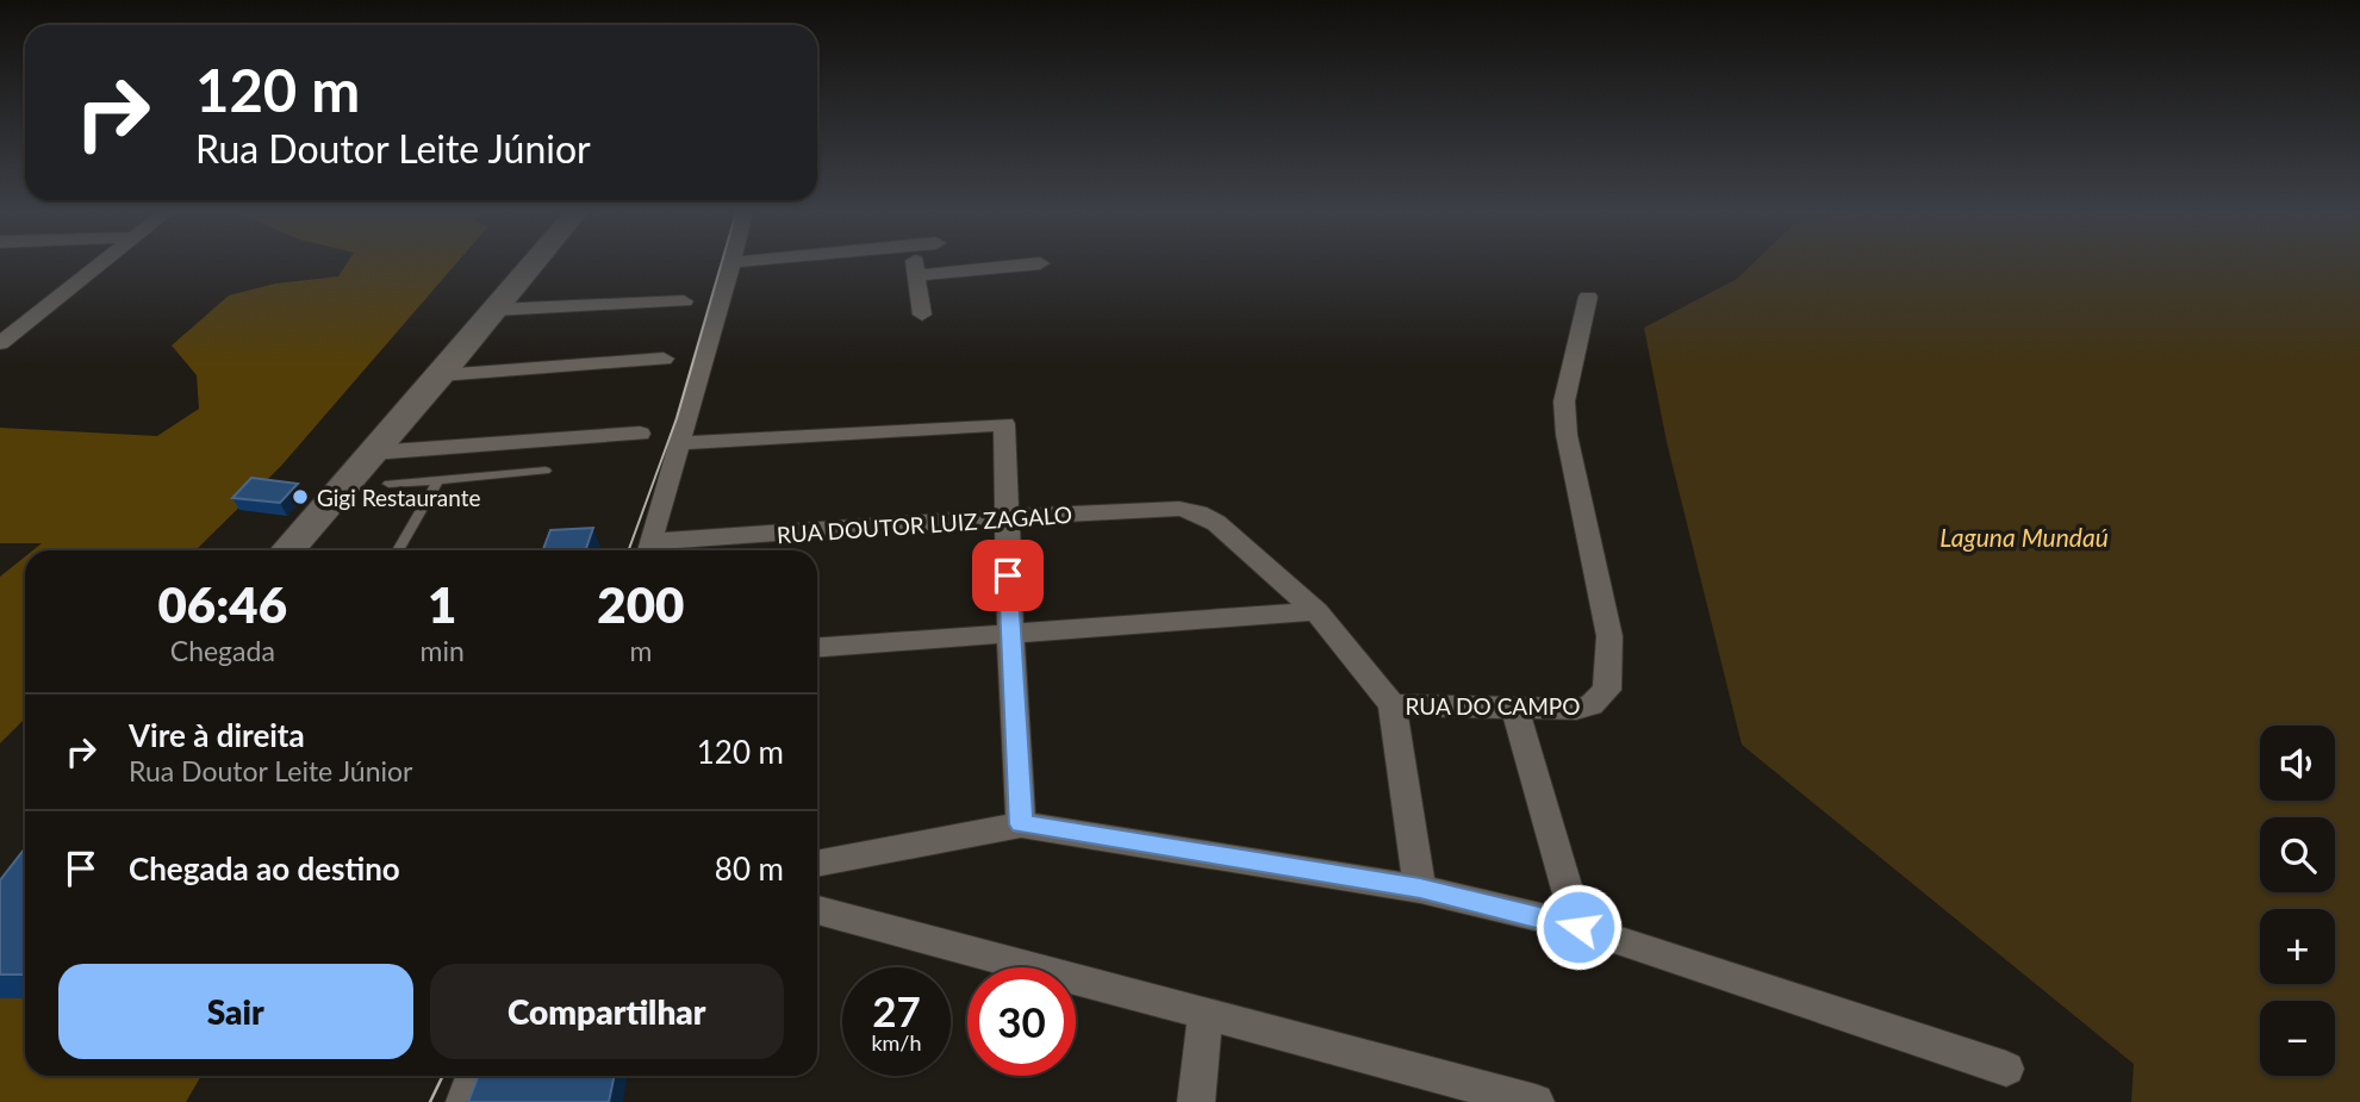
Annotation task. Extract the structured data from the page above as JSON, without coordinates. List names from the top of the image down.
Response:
{
  "streets": {
    "street": ["RUA DOUTOR LUIZ ZAGALO", "RUA DO CAMPO"]
  },
  "crossings": [
    ["RUA DOUTOR LUIZ ZAGALO", "RUA DO CAMPO"]
  ],
  "water": ["Laguna Mundaú"],
  "places": ["Gigi Restaurante"],
  "page": {
    "turn": ["120 m", "Rua Doutor Leite Júnior"],
    "eta": [
      "06:46",
      "Chegada",
      "1",
      "min",
      "200",
      "m"
    ],
    "list": [
      {
        "name": "Vire à direita",
        "note": "Rua Doutor Leite Júnior",
        "value": "120 m"
      },
      {
        "name": "Chegada ao destino",
        "value": "80 m"
      }
    ],
    "map_buttons": ["+", "−"],
    "buttons": ["Sair", "Compartilhar"],
    "speed": "27 km/h",
    "limit": "30"
  }
}
